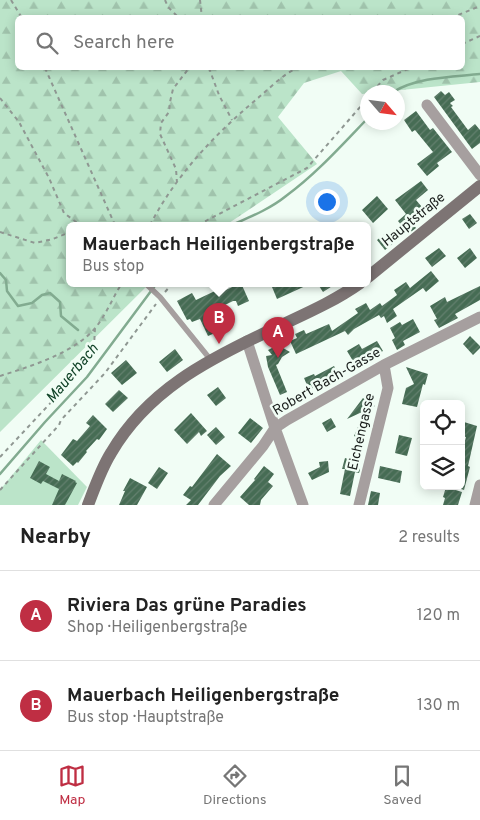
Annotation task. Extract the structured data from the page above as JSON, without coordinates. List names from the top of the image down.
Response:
{
  "streets": {
    "main road": ["Hauptstraße"],
    "street": ["Robert Bach-Gasse", "Eichengasse"]
  },
  "crossings": [
    ["Robert Bach-Gasse", "Eichengasse"]
  ],
  "water": ["Mauerbach"],
  "north": "bottom right",
  "page": {
    "search": "Search here",
    "popup": ["Mauerbach Heiligenbergstraße", "Bus stop"],
    "pins": ["B", "A"],
    "heading": ["Nearby", "2 results"],
    "list": [
      {
        "mark": "A",
        "name": "Riviera Das grüne Paradies",
        "note": "Shop · Heiligenbergstraße",
        "value": "120 m"
      },
      {
        "mark": "B",
        "name": "Mauerbach Heiligenbergstraße",
        "note": "Bus stop · Hauptstraße",
        "value": "130 m"
      }
    ],
    "nav": ["Map", "Directions", "Saved"]
  }
}
